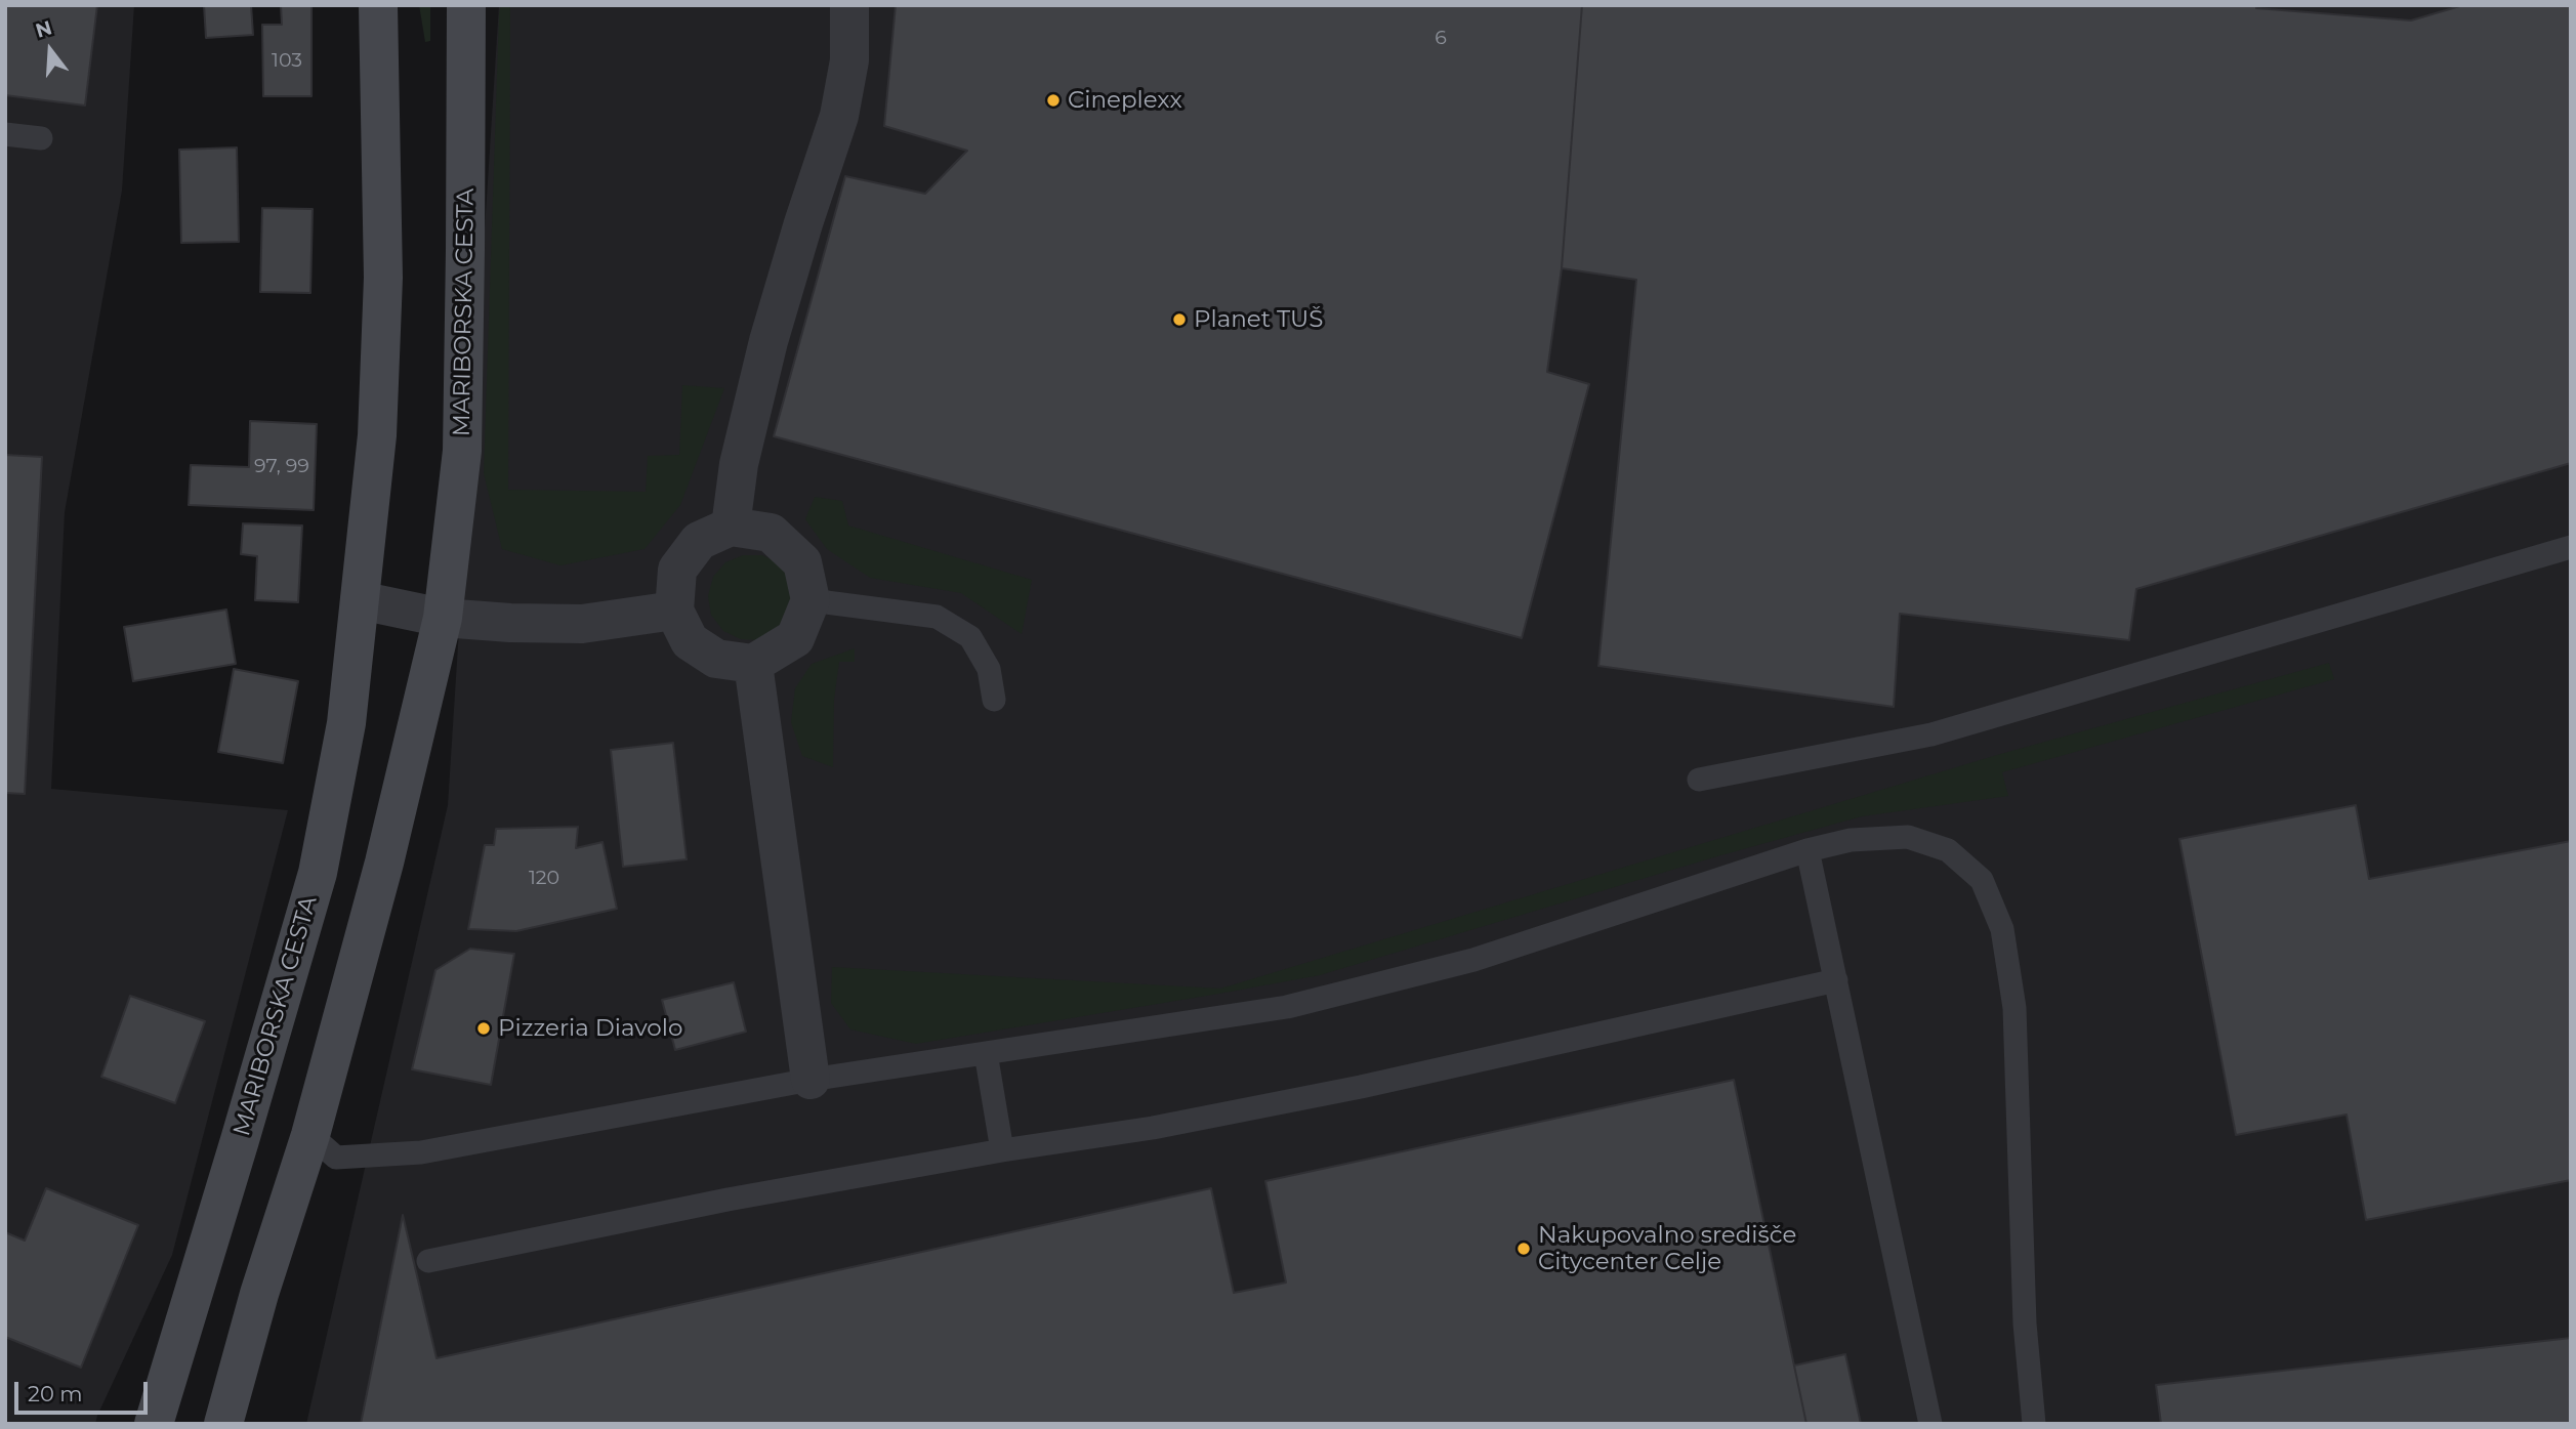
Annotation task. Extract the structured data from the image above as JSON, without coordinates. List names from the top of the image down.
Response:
{
  "streets": {
    "main road": ["MARIBORSKA CESTA"]
  },
  "places": [
    "Cineplexx",
    "Planet TUŠ",
    "Pizzeria Diavolo",
    "Nakupovalno središče Citycenter Celje"
  ],
  "house_numbers": [
    "6",
    "103",
    "97, 99",
    "120"
  ],
  "scale_bar": "20 m",
  "north": "top"
}
